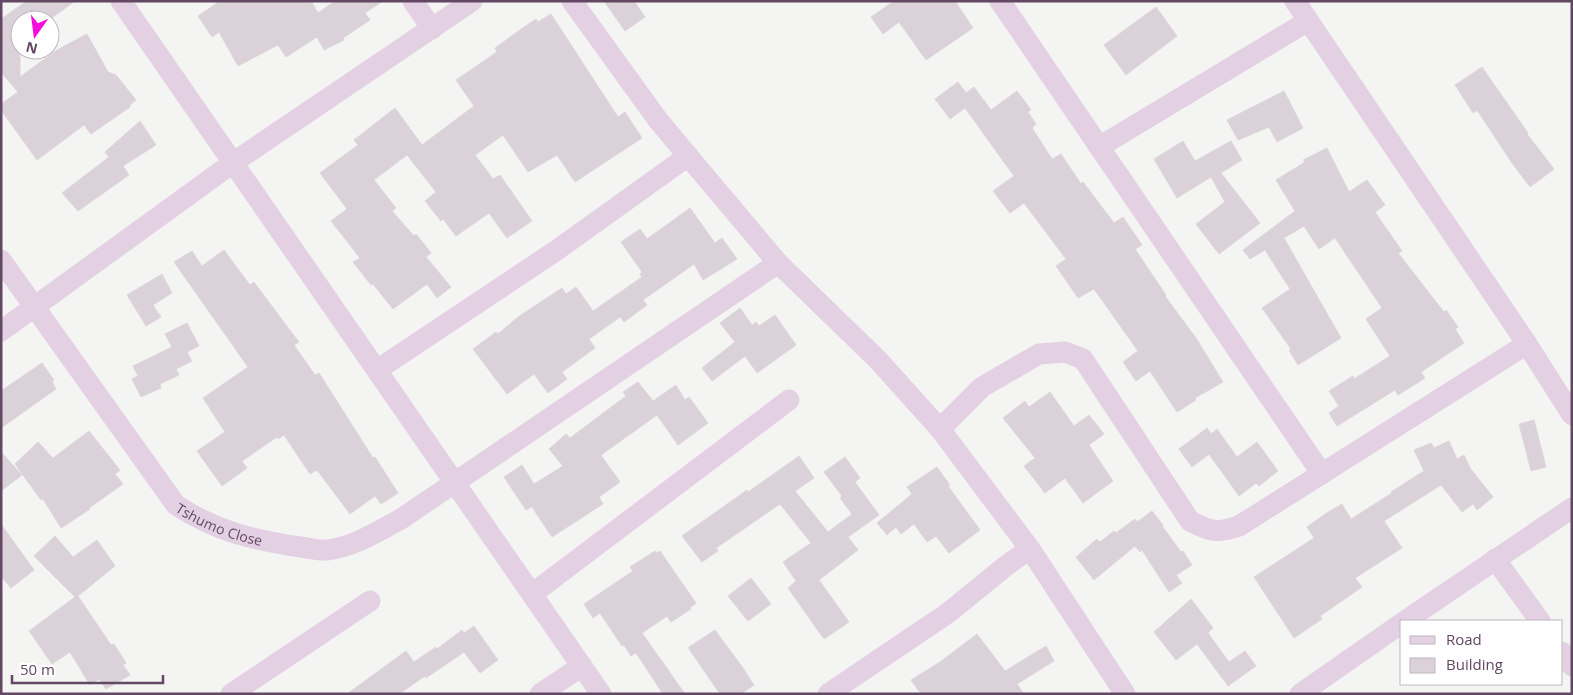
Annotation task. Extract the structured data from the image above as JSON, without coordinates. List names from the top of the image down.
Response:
{
  "streets": {
    "street": ["Tshumo Close"]
  },
  "legend": ["Road", "Building"],
  "scale_bar": "50 m",
  "north": "bottom"
}
